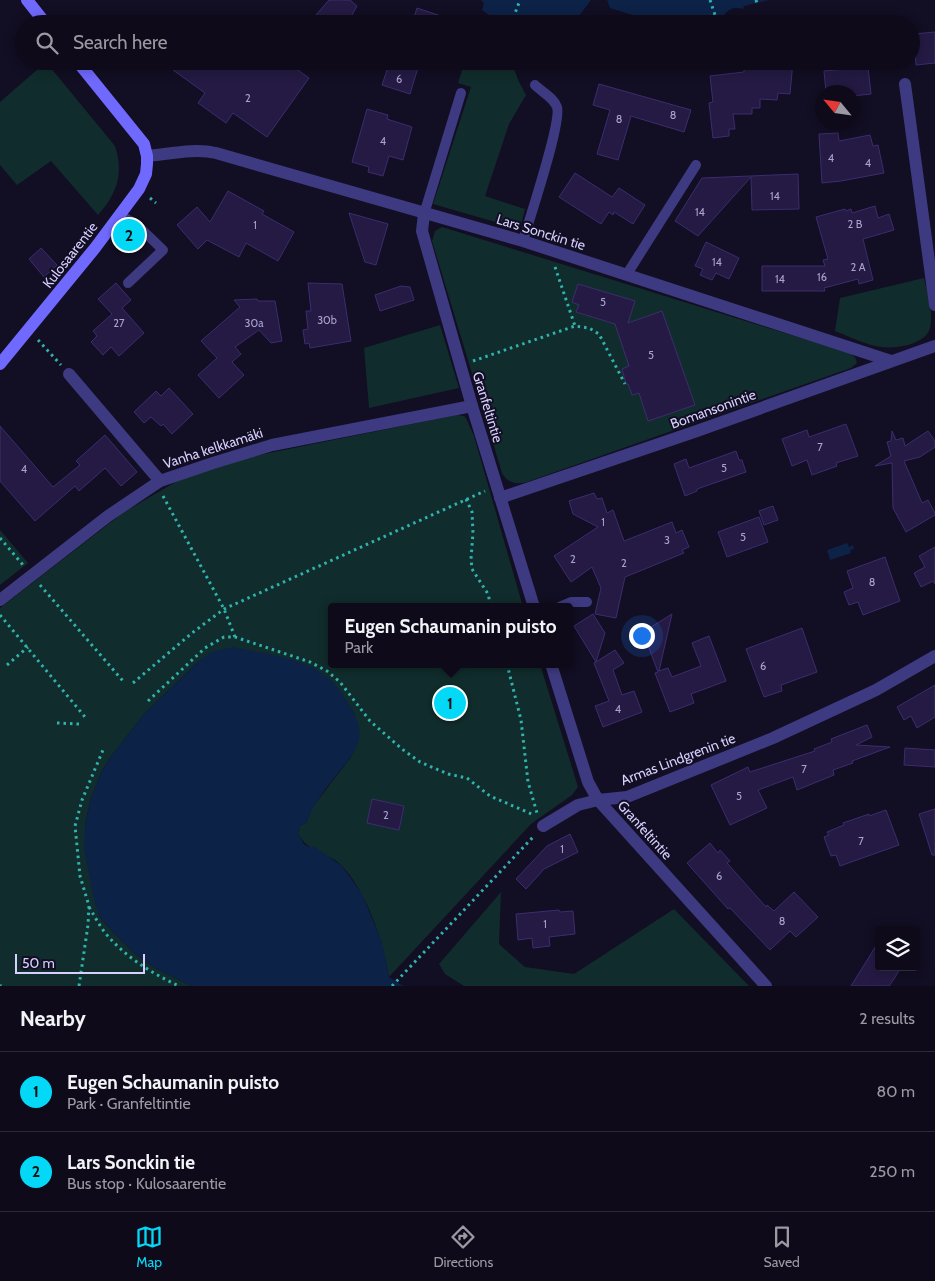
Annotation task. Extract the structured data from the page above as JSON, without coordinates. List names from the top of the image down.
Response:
{
  "streets": {
    "street": [
      "Lars Sonckin tie",
      "Kulosaarentie",
      "Granfeltintie",
      "Bomansonintie",
      "Vanha kelkkamäki",
      "Armas Lindgrenin tie"
    ]
  },
  "crossings": [
    ["Lars Sonckin tie", "Kulosaarentie"],
    ["Lars Sonckin tie", "Granfeltintie"],
    ["Lars Sonckin tie", "Bomansonintie"],
    ["Granfeltintie", "Bomansonintie"],
    ["Granfeltintie", "Vanha kelkkamäki"],
    ["Granfeltintie", "Armas Lindgrenin tie"]
  ],
  "house_numbers": [
    "6",
    "2",
    "8",
    "8",
    "4",
    "4",
    "4",
    "14",
    "14",
    "2 B",
    "1",
    "14",
    "2 A",
    "16",
    "14",
    "5",
    "30b",
    "27",
    "30a",
    "5",
    "7",
    "5",
    "4",
    "1",
    "5",
    "3",
    "2",
    "2",
    "8",
    "6",
    "4",
    "7",
    "5",
    "2",
    "7",
    "1",
    "6",
    "8",
    "1"
  ],
  "scale_bar": "50 m",
  "north": "top left",
  "page": {
    "search": "Search here",
    "pins": ["2", "1"],
    "popup": ["Eugen Schaumanin puisto", "Park"],
    "scale": "50 m",
    "heading": ["Nearby", "2 results"],
    "list": [
      {
        "mark": "1",
        "name": "Eugen Schaumanin puisto",
        "note": "Park · Granfeltintie",
        "value": "80 m"
      },
      {
        "mark": "2",
        "name": "Lars Sonckin tie",
        "note": "Bus stop · Kulosaarentie",
        "value": "250 m"
      }
    ],
    "nav": ["Map", "Directions", "Saved"]
  }
}
